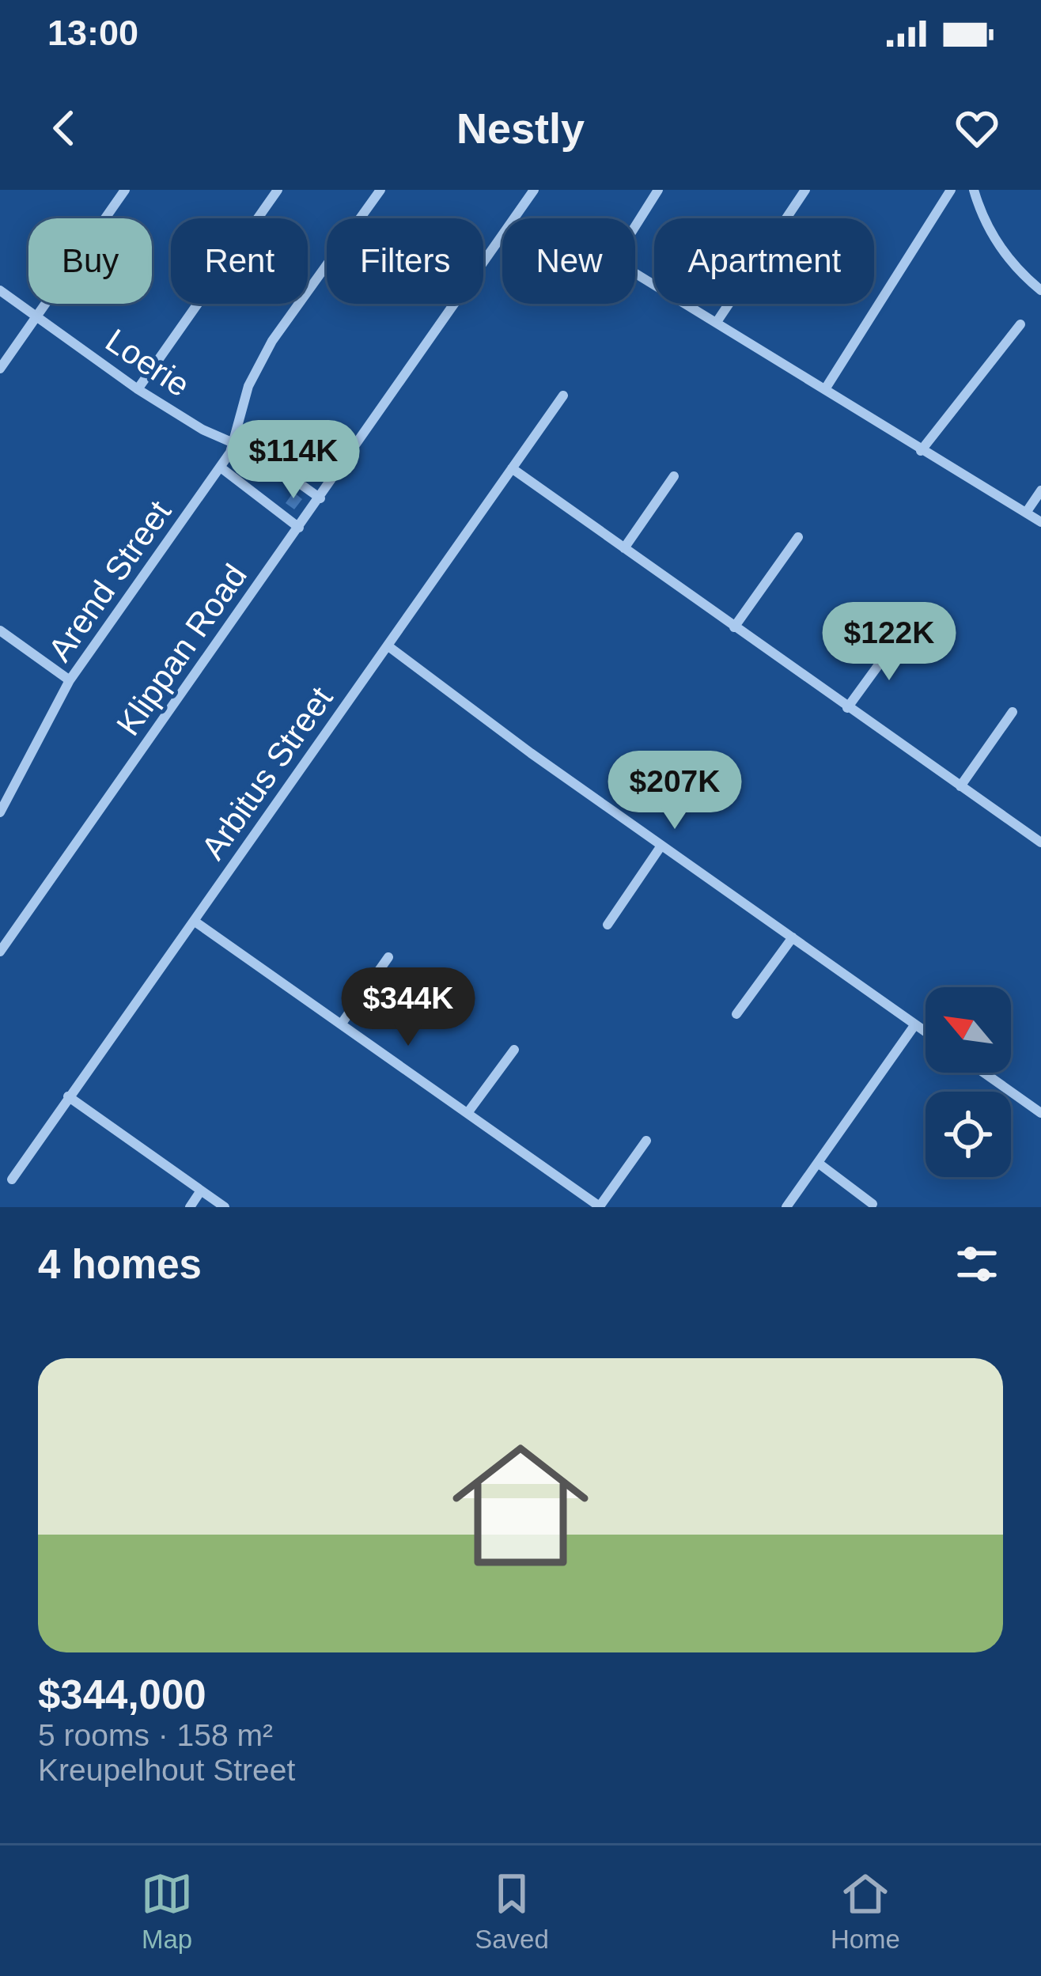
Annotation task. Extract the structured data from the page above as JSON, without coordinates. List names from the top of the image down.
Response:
{
  "streets": {
    "street": [
      "Loerie",
      "Arend Street",
      "Klippan Road",
      "Arbitus Street"
    ]
  },
  "crossings": [
    ["Loerie", "Arend Street"],
    ["Loerie", "Klippan Road"]
  ],
  "north": "top left",
  "page": {
    "status": "13:00",
    "header": "Nestly",
    "chip": [
      "Buy",
      "Rent",
      "Filters",
      "New",
      "Apartment"
    ],
    "price": [
      "$114K",
      "$122K",
      "$207K",
      "$344K"
    ],
    "heading": "4 homes",
    "list": [
      {
        "name": "$344,000",
        "note": "5 rooms · 158 m² · Kreupelhout Street"
      }
    ],
    "tabs": ["Map", "Saved", "Home"]
  }
}
